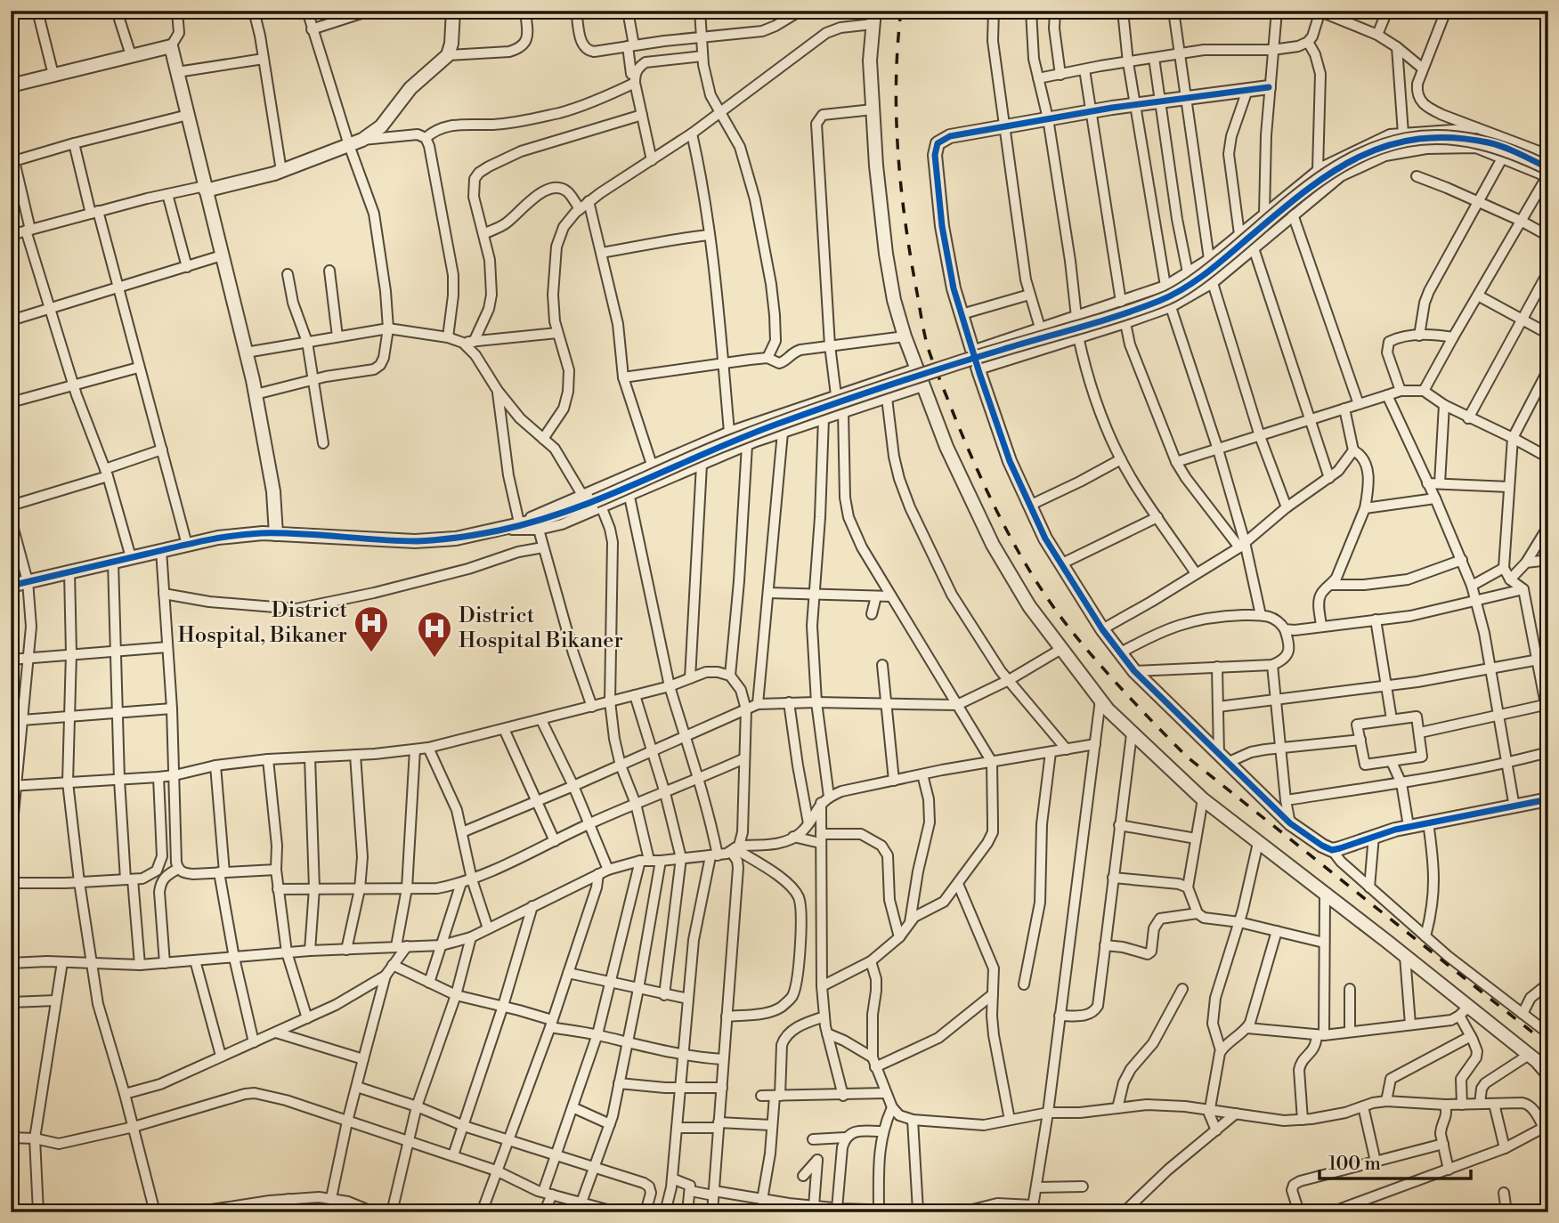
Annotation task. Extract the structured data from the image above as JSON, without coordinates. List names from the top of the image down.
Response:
{
  "places": {
    "hospital": ["District Hospital, Bikaner", "District Hospital Bikaner"]
  },
  "scale_bar": "100 m"
}
